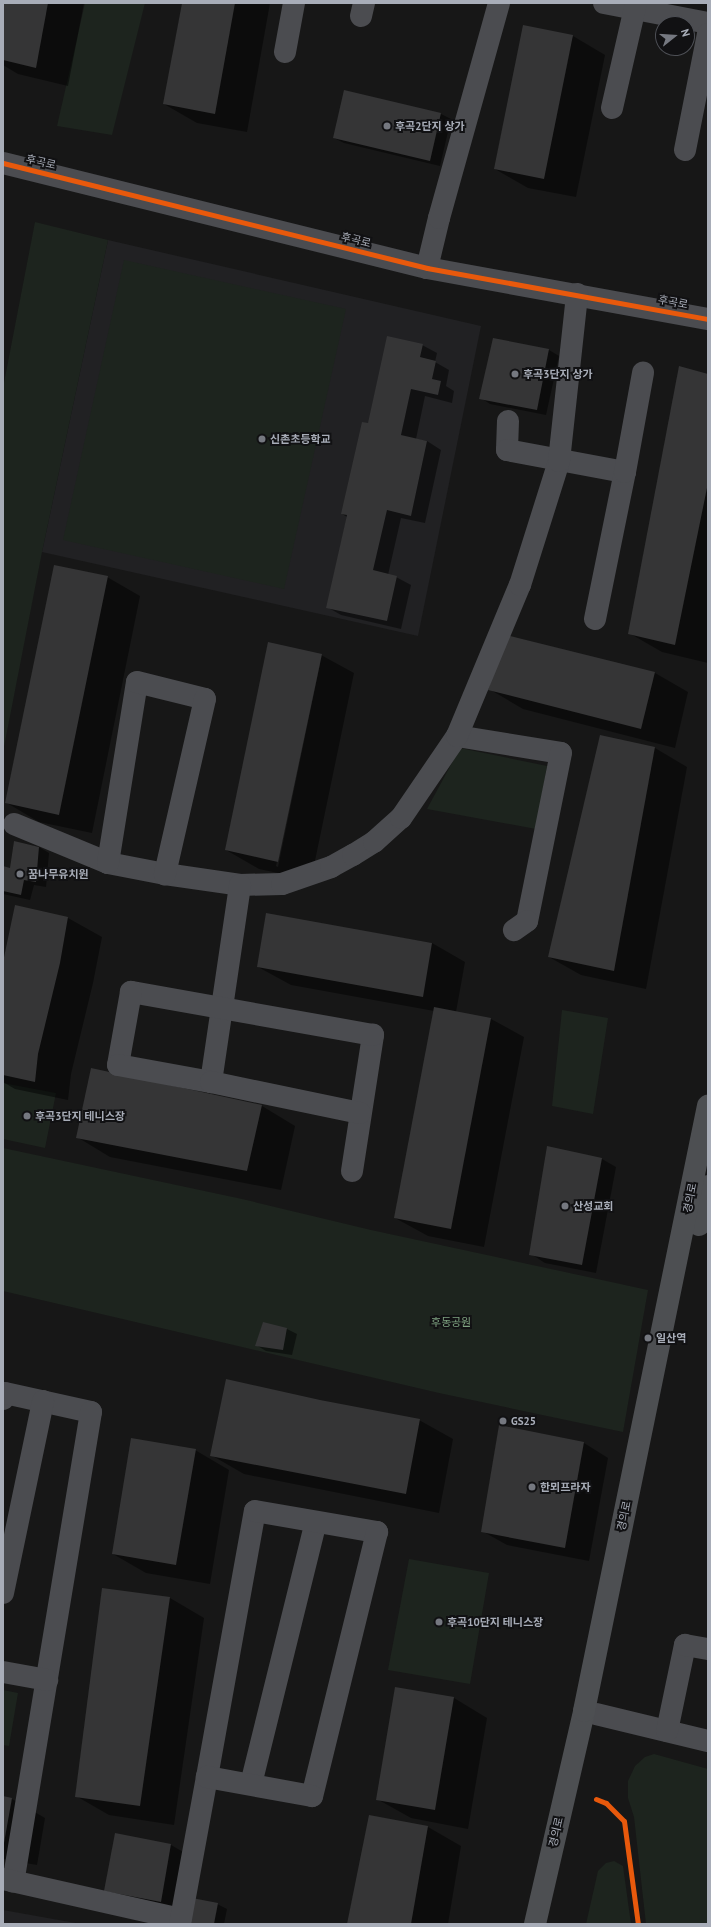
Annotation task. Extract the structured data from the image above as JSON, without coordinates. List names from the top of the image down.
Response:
{
  "streets": {
    "main road": ["경의로"],
    "street": ["후곡로"]
  },
  "parks": ["후동공원"],
  "places": [
    "후곡2단지 상가",
    "후곡3단지 상가",
    "신촌초등학교",
    "꿈나무유치원",
    "후곡3단지 테니스장",
    "산성교회",
    "일산역",
    "GS25",
    "한뫼프라자",
    "후곡10단지 테니스장"
  ],
  "north": "right"
}
